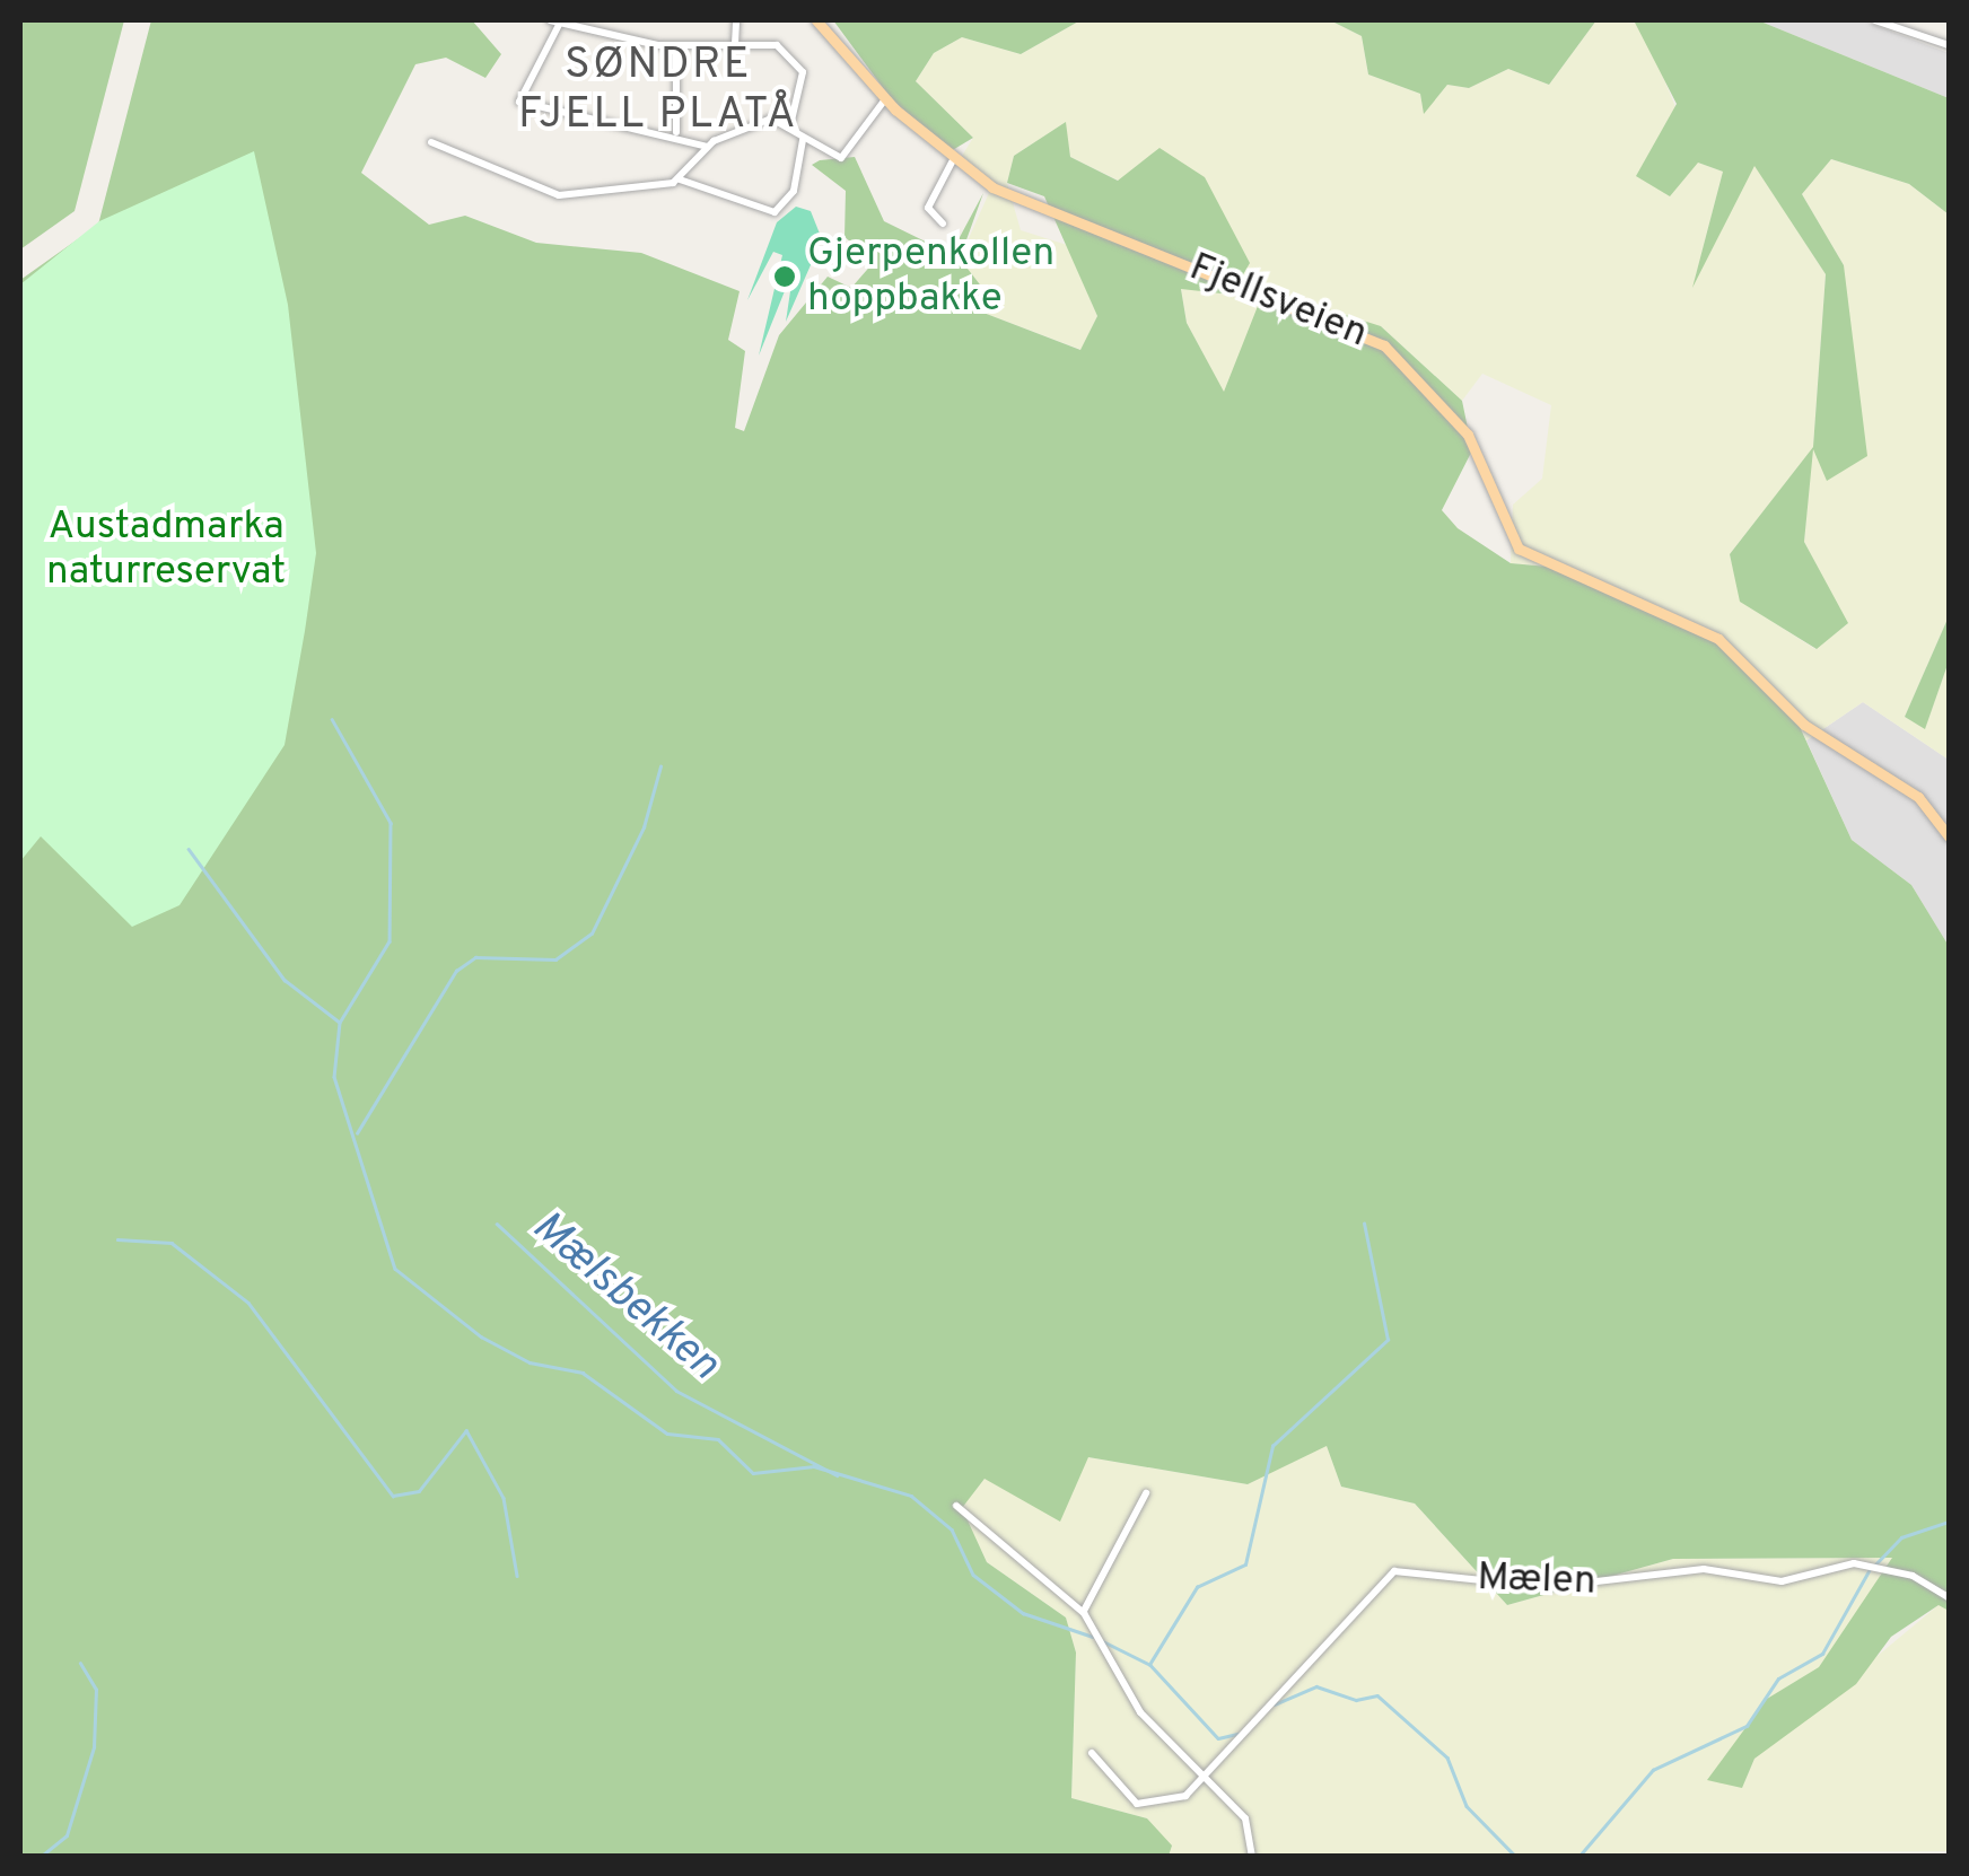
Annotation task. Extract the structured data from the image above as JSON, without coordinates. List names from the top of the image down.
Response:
{
  "streets": {
    "main road": ["Fjellsveien"],
    "street": ["Mælen"]
  },
  "districts": ["SØNDRE FJELL PLATÅ"],
  "water": ["Mælsbekken"],
  "parks": ["Austadmarka naturreservat"],
  "places": ["Gjerpenkollen hoppbakke"]
}
